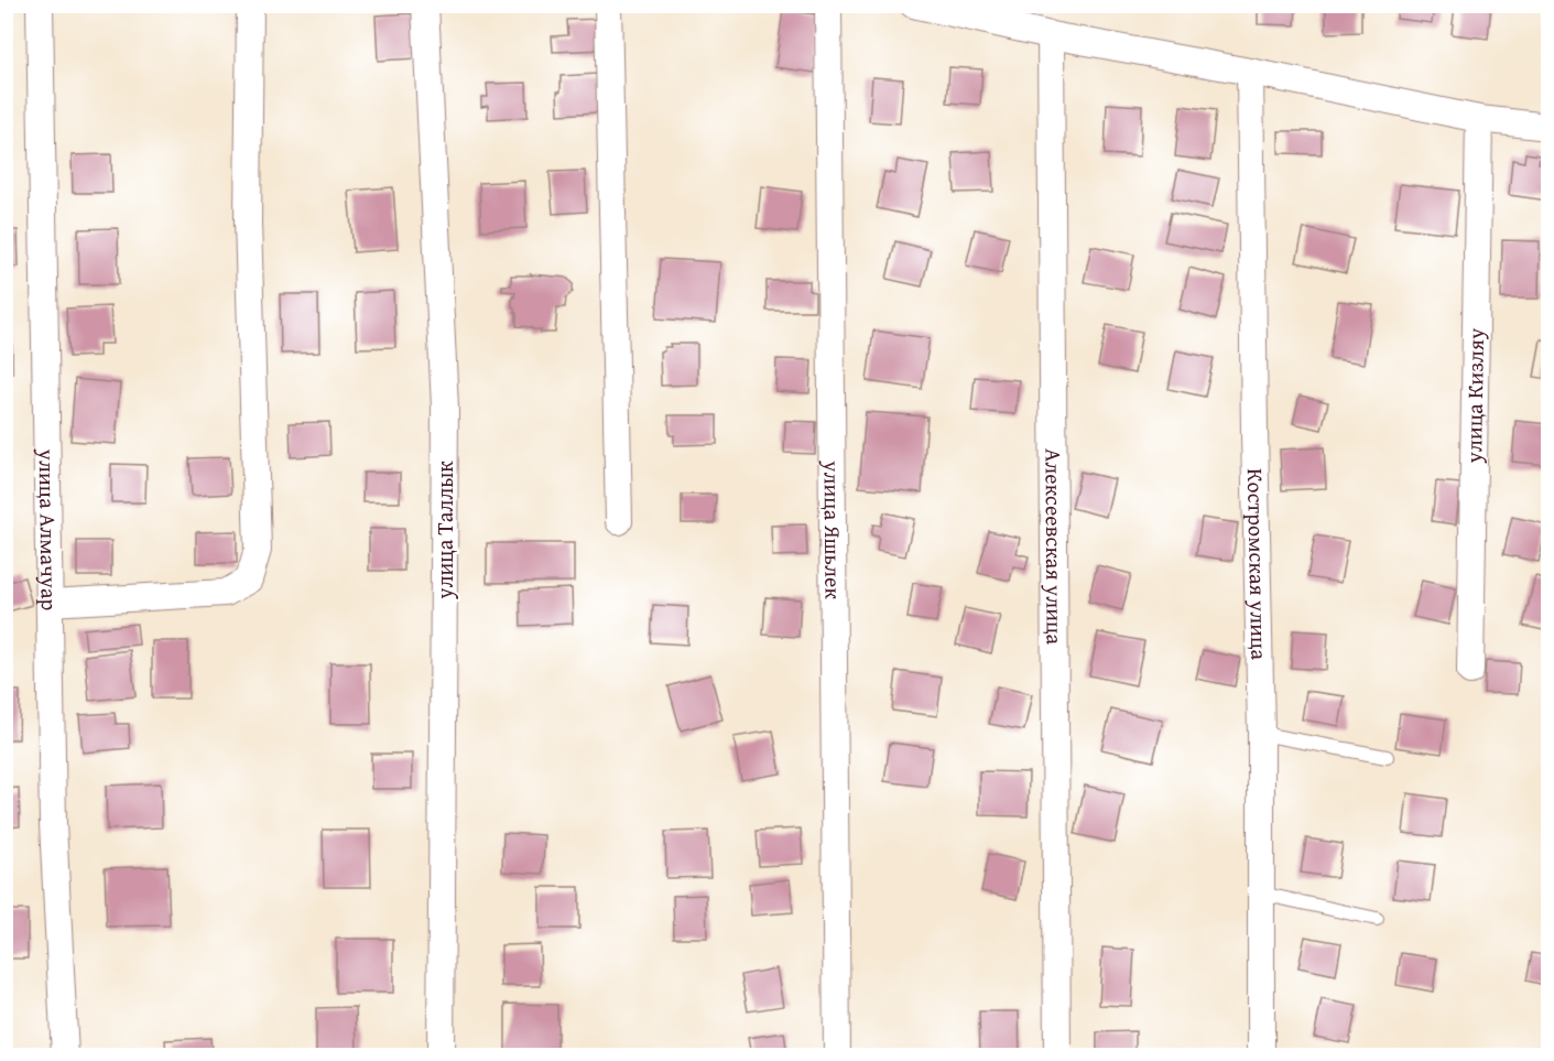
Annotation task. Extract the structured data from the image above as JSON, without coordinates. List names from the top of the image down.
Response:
{
  "streets": {
    "street": [
      "улица Кизляу",
      "улица Таллык",
      "улица Алмачуар",
      "улица Яшьлек",
      "Алексеевская улица",
      "Костромская улица"
    ]
  }
}
